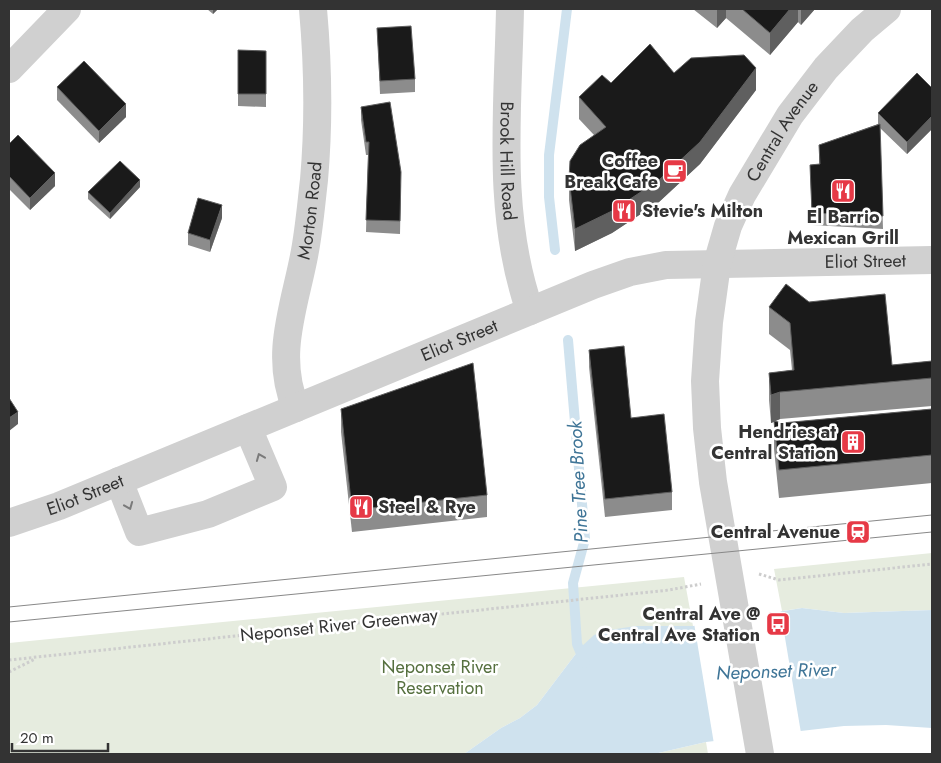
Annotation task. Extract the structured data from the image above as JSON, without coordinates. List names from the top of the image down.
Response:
{
  "streets": {
    "street": [
      "Central Avenue",
      "Brook Hill Road",
      "Morton Road",
      "Eliot Street"
    ],
    "path": ["Neponset River Greenway"]
  },
  "crossings": [
    ["Central Avenue", "Eliot Street"],
    ["Brook Hill Road", "Eliot Street"],
    ["Morton Road", "Eliot Street"]
  ],
  "water": ["Pine Tree Brook", "Neponset River"],
  "parks": ["Neponset River Reservation"],
  "places": {
    "cafe": ["Coffee Break Cafe"],
    "restaurant": ["El Barrio Mexican Grill", "Stevie's Milton", "Steel & Rye"],
    "building": ["Hendries at Central Station"],
    "station": ["Central Avenue"],
    "bus stop": ["Central Ave @ Central Ave Station"]
  },
  "scale_bar": "20 m"
}
